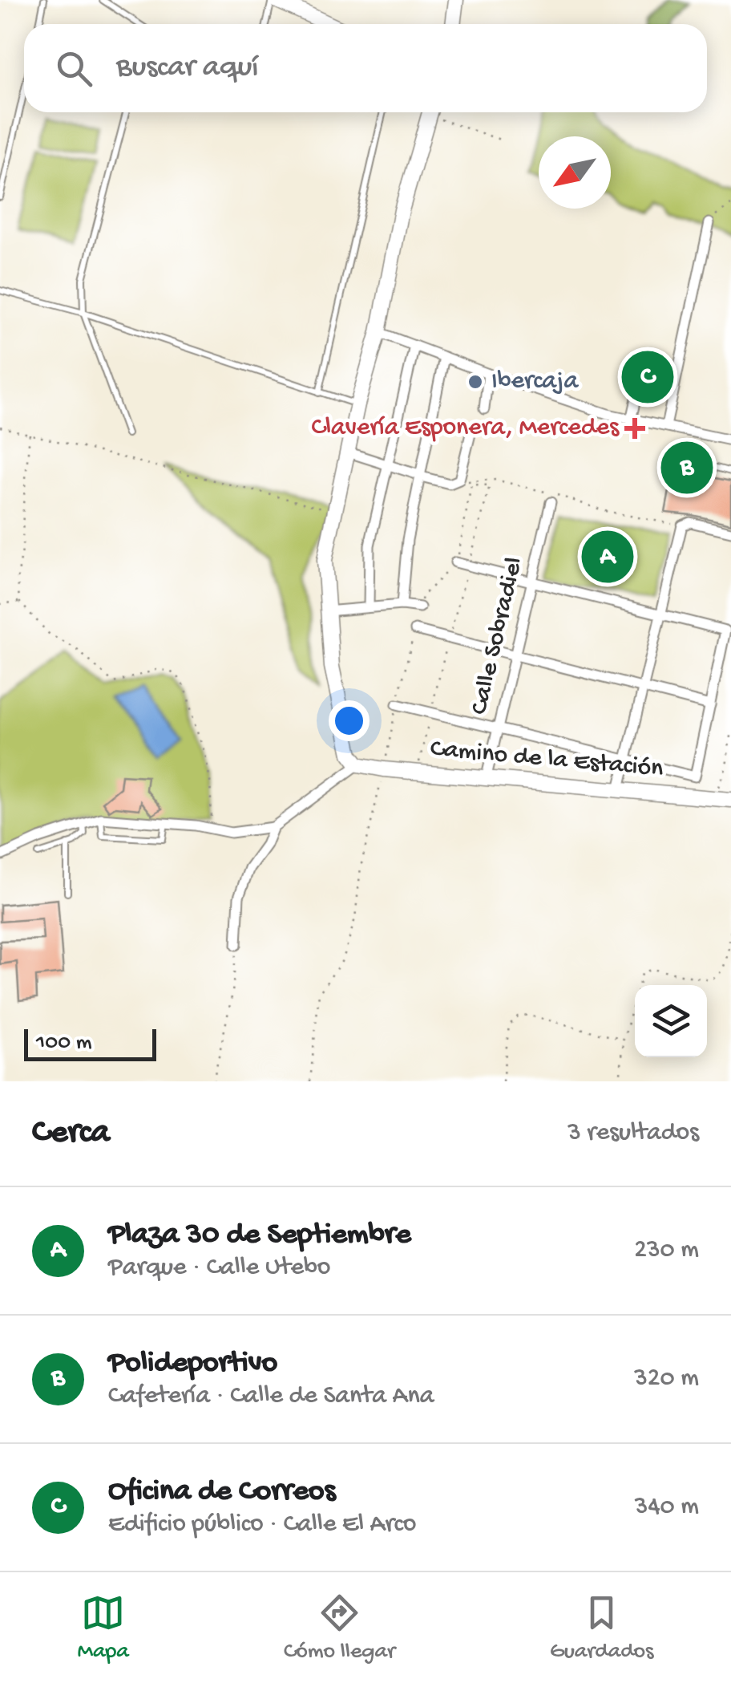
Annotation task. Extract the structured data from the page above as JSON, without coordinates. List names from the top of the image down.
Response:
{
  "streets": {
    "street": ["Calle Sobradiel", "Camino de la Estación"]
  },
  "crossings": [
    ["Calle Sobradiel", "Camino de la Estación"]
  ],
  "places": {
    "other": ["Ibercaja"],
    "health": ["Clavería Esponera, Mercedes"]
  },
  "scale_bar": "100 m",
  "north": "bottom left",
  "page": {
    "search": "Buscar aquí",
    "pins": ["C", "B", "A"],
    "scale": "100 m",
    "heading": ["Cerca", "3 resultados"],
    "list": [
      {
        "mark": "A",
        "name": "Plaza 30 de Septiembre",
        "note": "Parque · Calle Utebo",
        "value": "230 m"
      },
      {
        "mark": "B",
        "name": "Polideportivo",
        "note": "Cafetería · Calle de Santa Ana",
        "value": "320 m"
      },
      {
        "mark": "C",
        "name": "Oficina de Correos",
        "note": "Edificio público · Calle El Arco",
        "value": "340 m"
      }
    ],
    "nav": ["Mapa", "Cómo llegar", "Guardados"]
  }
}
